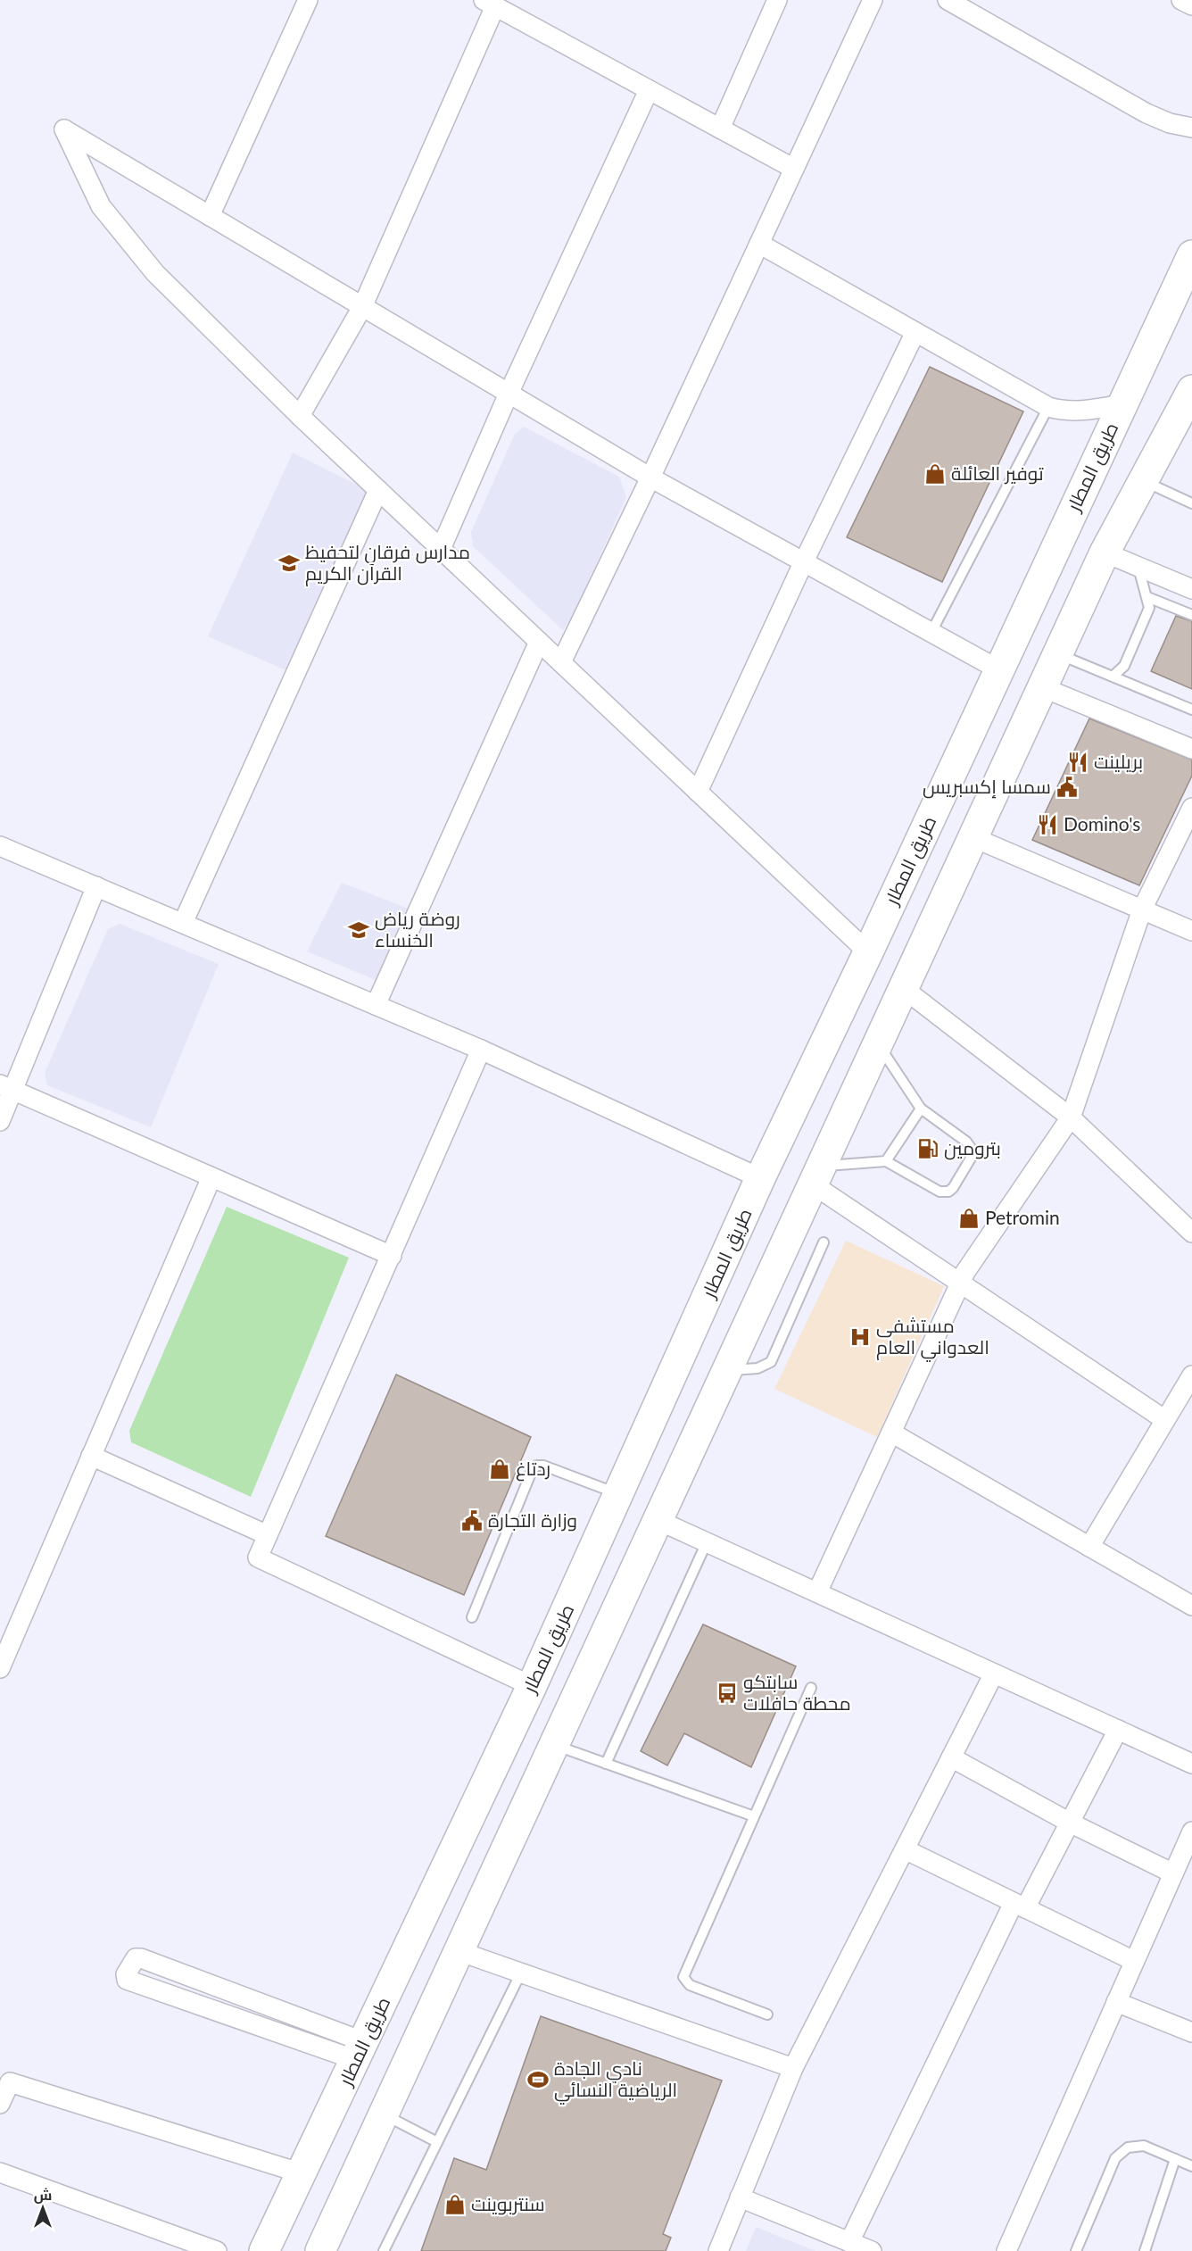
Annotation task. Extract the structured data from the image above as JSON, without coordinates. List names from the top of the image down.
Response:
{
  "streets": {
    "main road": ["طريق المطار"]
  },
  "places": {
    "shop": [
      "توفير العائلة",
      "Petromin",
      "ردتاغ",
      "سنتربوينت"
    ],
    "school or university": ["مدارس فرقان لتحفيظ القرآن الكريم", "روضة رياض الخنساء"],
    "restaurant": ["بريلينت", "Domino's"],
    "public building": ["سمسا إكسبريس", "وزارة التجارة"],
    "fuel station": ["بترومين"],
    "hospital": ["مستشفى العدواني العام"],
    "bus stop": ["سابتكو محطة حافلات"],
    "sports": ["نادي الجادة الرياضية النسائي"]
  },
  "north": "top"
}
